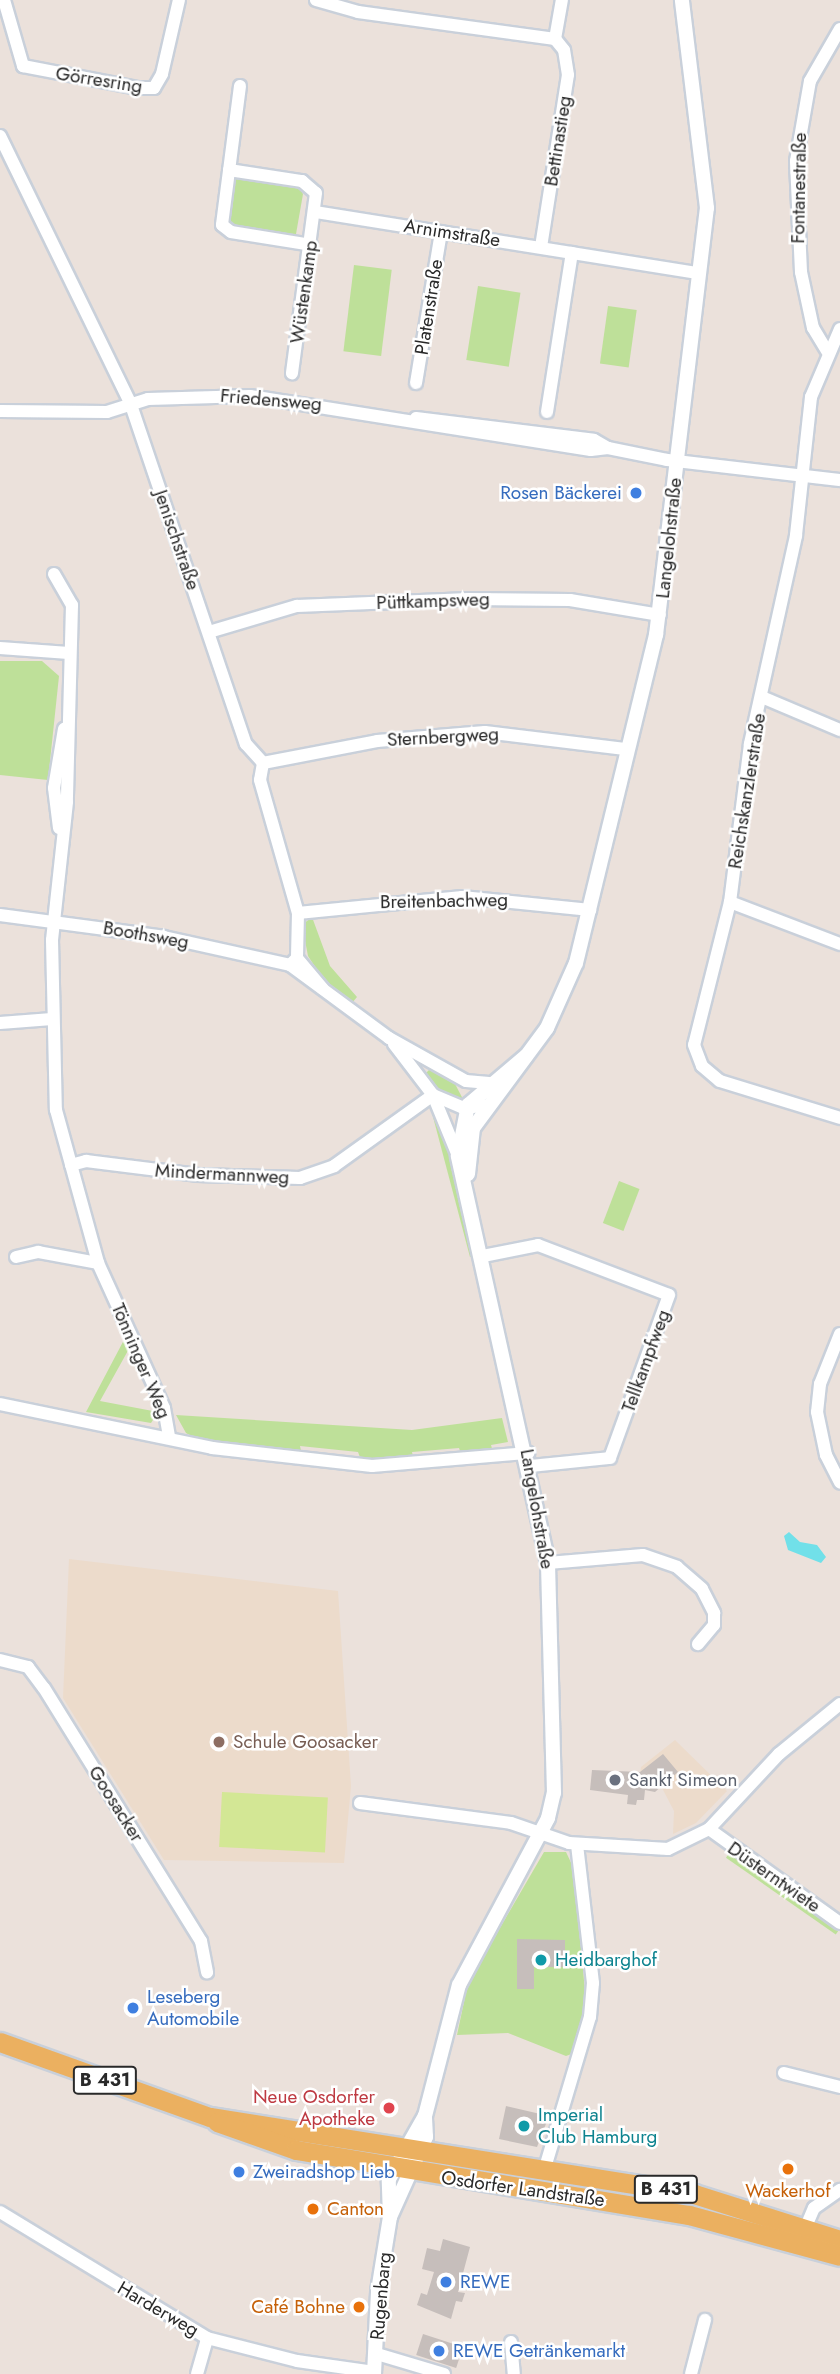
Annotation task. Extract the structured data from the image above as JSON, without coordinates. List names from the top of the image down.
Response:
{
  "streets": {
    "main road": ["B 431", "Osdorfer Landstraße"],
    "street": [
      "Görresring",
      "Bettinastieg",
      "Fontanestraße",
      "Arnimstraße",
      "Wüstenkamp",
      "Platenstraße",
      "Friedensweg",
      "Langelohstraße",
      "Jenischstraße",
      "Püttkampsweg",
      "Sternbergweg",
      "Reichskanzlerstraße",
      "Breitenbachweg",
      "Boothsweg",
      "Mindermannweg",
      "Tönninger Weg",
      "Tellkampfweg",
      "Goosacker",
      "Düsterntwiete",
      "Rugenbarg",
      "Harderweg"
    ]
  },
  "crossings": [
    ["Bettinastieg", "Arnimstraße"],
    ["Fontanestraße", "Reichskanzlerstraße"],
    ["Arnimstraße", "Wüstenkamp"],
    ["Arnimstraße", "Platenstraße"],
    ["Arnimstraße", "Langelohstraße"],
    ["Friedensweg", "Langelohstraße"],
    ["Friedensweg", "Jenischstraße"],
    ["Friedensweg", "Reichskanzlerstraße"],
    ["Langelohstraße", "Püttkampsweg"],
    ["Langelohstraße", "Sternbergweg"],
    ["Langelohstraße", "Breitenbachweg"],
    ["Langelohstraße", "Tönninger Weg"],
    ["Langelohstraße", "Tellkampfweg"],
    ["Langelohstraße", "Osdorfer Landstraße"],
    ["Langelohstraße", "Rugenbarg"],
    ["Jenischstraße", "Püttkampsweg"],
    ["Jenischstraße", "Sternbergweg"],
    ["Boothsweg", "Tönninger Weg"],
    ["Mindermannweg", "Tönninger Weg"],
    ["Tönninger Weg", "Tellkampfweg"],
    ["Osdorfer Landstraße", "Rugenbarg"],
    ["Rugenbarg", "Harderweg"]
  ],
  "places": [
    "Rosen Bäckerei",
    "Schule Goosacker",
    "Sankt Simeon",
    "Heidbarghof",
    "Leseberg Automobile",
    "Neue Osdorfer Apotheke",
    "Imperial Club Hamburg",
    "Wackerhof",
    "Zweiradshop Lieb",
    "Canton",
    "REWE",
    "Café Bohne",
    "REWE Getränkemarkt"
  ]
}
